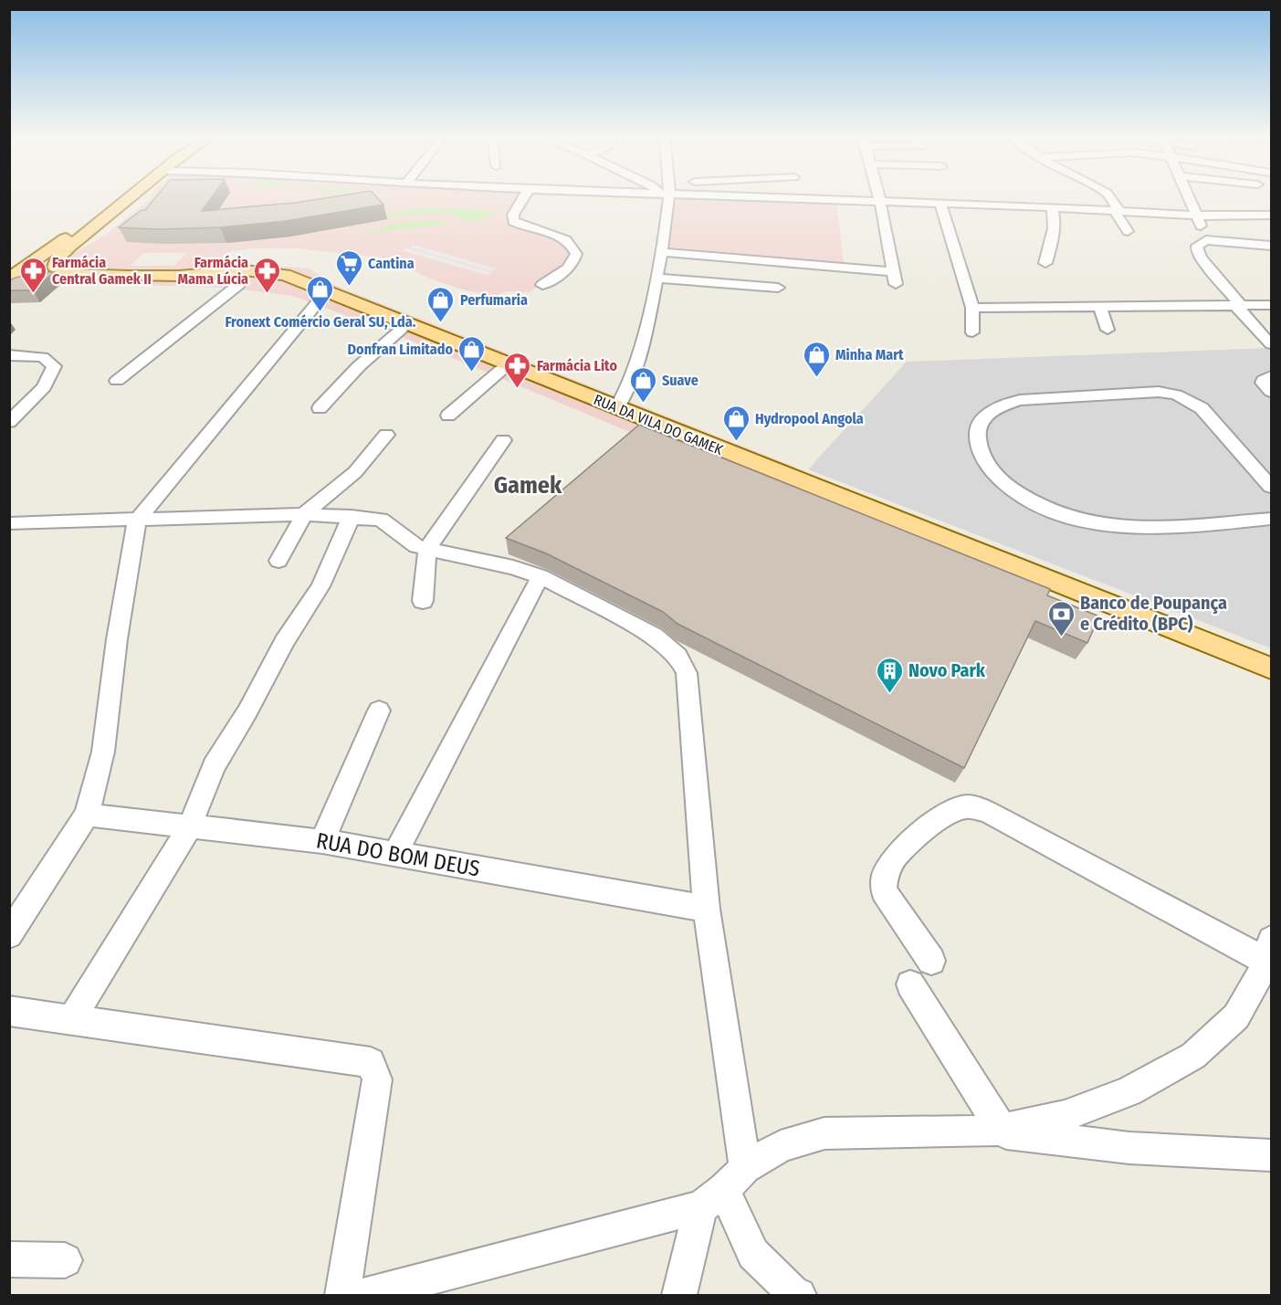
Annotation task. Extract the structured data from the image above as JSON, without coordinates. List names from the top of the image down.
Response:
{
  "streets": {
    "main road": ["RUA DA VILA DO GAMEK"],
    "street": ["RUA DO BOM DEUS"]
  },
  "districts": ["Gamek"],
  "places": {
    "supermarket": ["Cantina"],
    "pharmacy": ["Farmácia Central Gamek II", "Farmácia Mama Lúcia", "Farmácia Lito"],
    "shop": [
      "Fronext Comércio Geral SU, Lda.",
      "Perfumaria",
      "Donfran Limitado",
      "Minha Mart",
      "Suave",
      "Hydropool Angola"
    ],
    "bank": ["Banco de Poupança e Crédito (BPC)"],
    "building": ["Novo Park"]
  }
}
